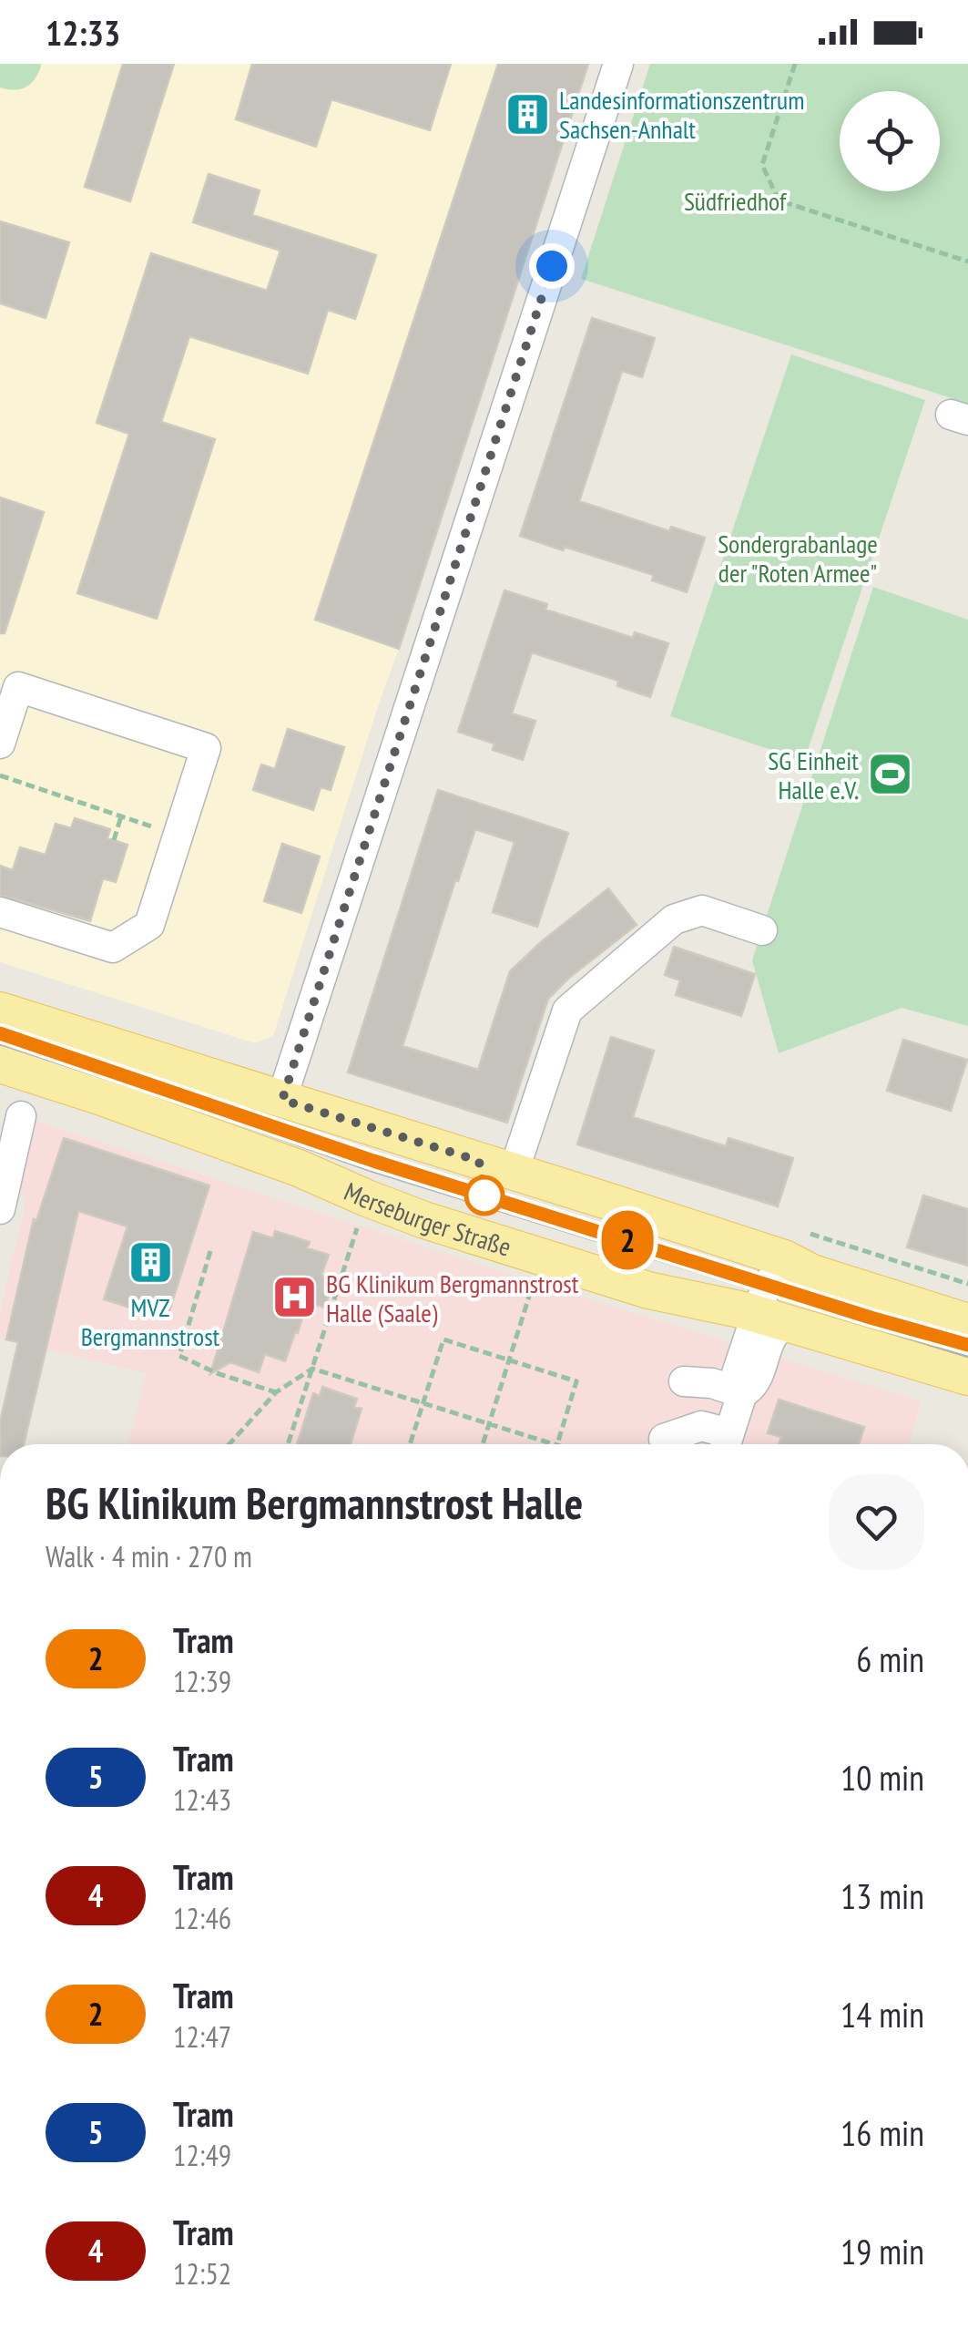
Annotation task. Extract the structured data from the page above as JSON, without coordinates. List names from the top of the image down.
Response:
{
  "streets": {
    "main road": ["Merseburger Straße"]
  },
  "parks": ["Südfriedhof", "Sondergrabanlage der \"Roten Armee\""],
  "places": {
    "building": ["Landesinformationszentrum Sachsen-Anhalt", "MVZ Bergmannstrost"],
    "sports": ["SG Einheit Halle e.V."],
    "hospital": ["BG Klinikum Bergmannstrost Halle (Saale)"]
  },
  "lines": ["tram line 2"],
  "page": {
    "status": "12:33",
    "on_map": "2",
    "heading": ["BG Klinikum Bergmannstrost Halle", "Walk · 4 min · 270 m"],
    "list": [
      {
        "mark": "2",
        "name": "Tram",
        "note": "12:39",
        "value": "6 min"
      },
      {
        "mark": "5",
        "name": "Tram",
        "note": "12:43",
        "value": "10 min"
      },
      {
        "mark": "4",
        "name": "Tram",
        "note": "12:46",
        "value": "13 min"
      },
      {
        "mark": "2",
        "name": "Tram",
        "note": "12:47",
        "value": "14 min"
      },
      {
        "mark": "5",
        "name": "Tram",
        "note": "12:49",
        "value": "16 min"
      },
      {
        "mark": "4",
        "name": "Tram",
        "note": "12:52",
        "value": "19 min"
      }
    ]
  }
}
